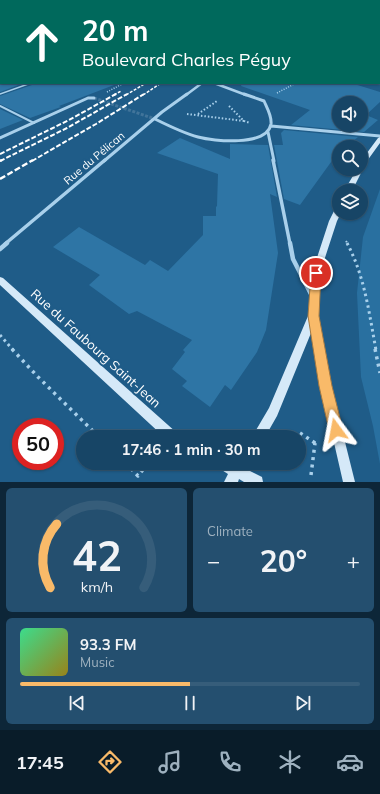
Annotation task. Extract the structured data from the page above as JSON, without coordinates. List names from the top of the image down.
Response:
{
  "streets": {
    "main road": ["Rue du Faubourg Saint-Jean"],
    "street": ["Rue du Pélican"]
  },
  "page": {
    "turn": ["20 m", "Boulevard Charles Péguy"],
    "limit": "50",
    "trip": "17:46 · 1 min · 30 m",
    "tile": "Climate",
    "heat": ["−", "20°", "+"],
    "song": ["93.3 FM", "Music"],
    "tabs": "17:45",
    "gauge": ["42", "km/h"]
  }
}
